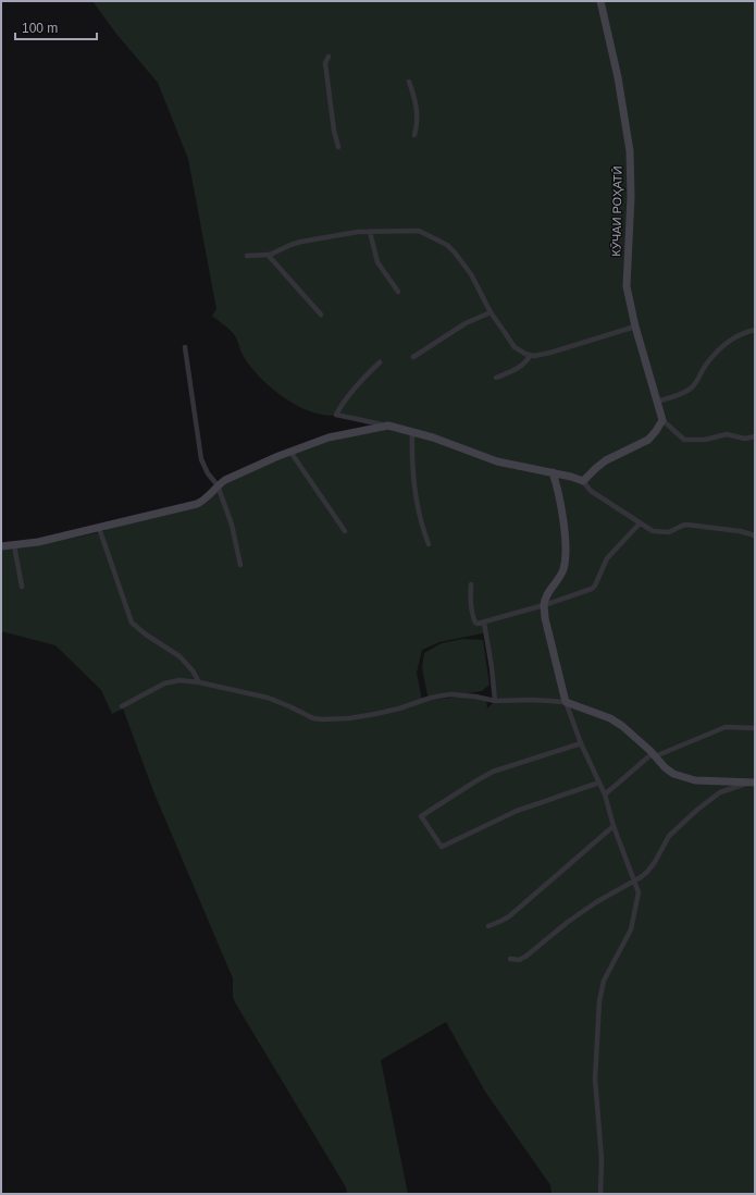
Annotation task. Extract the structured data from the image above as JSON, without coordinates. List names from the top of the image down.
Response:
{
  "streets": {
    "street": ["КӮЧАИ РОҲАТӢ"]
  },
  "scale_bar": "100 m"
}
